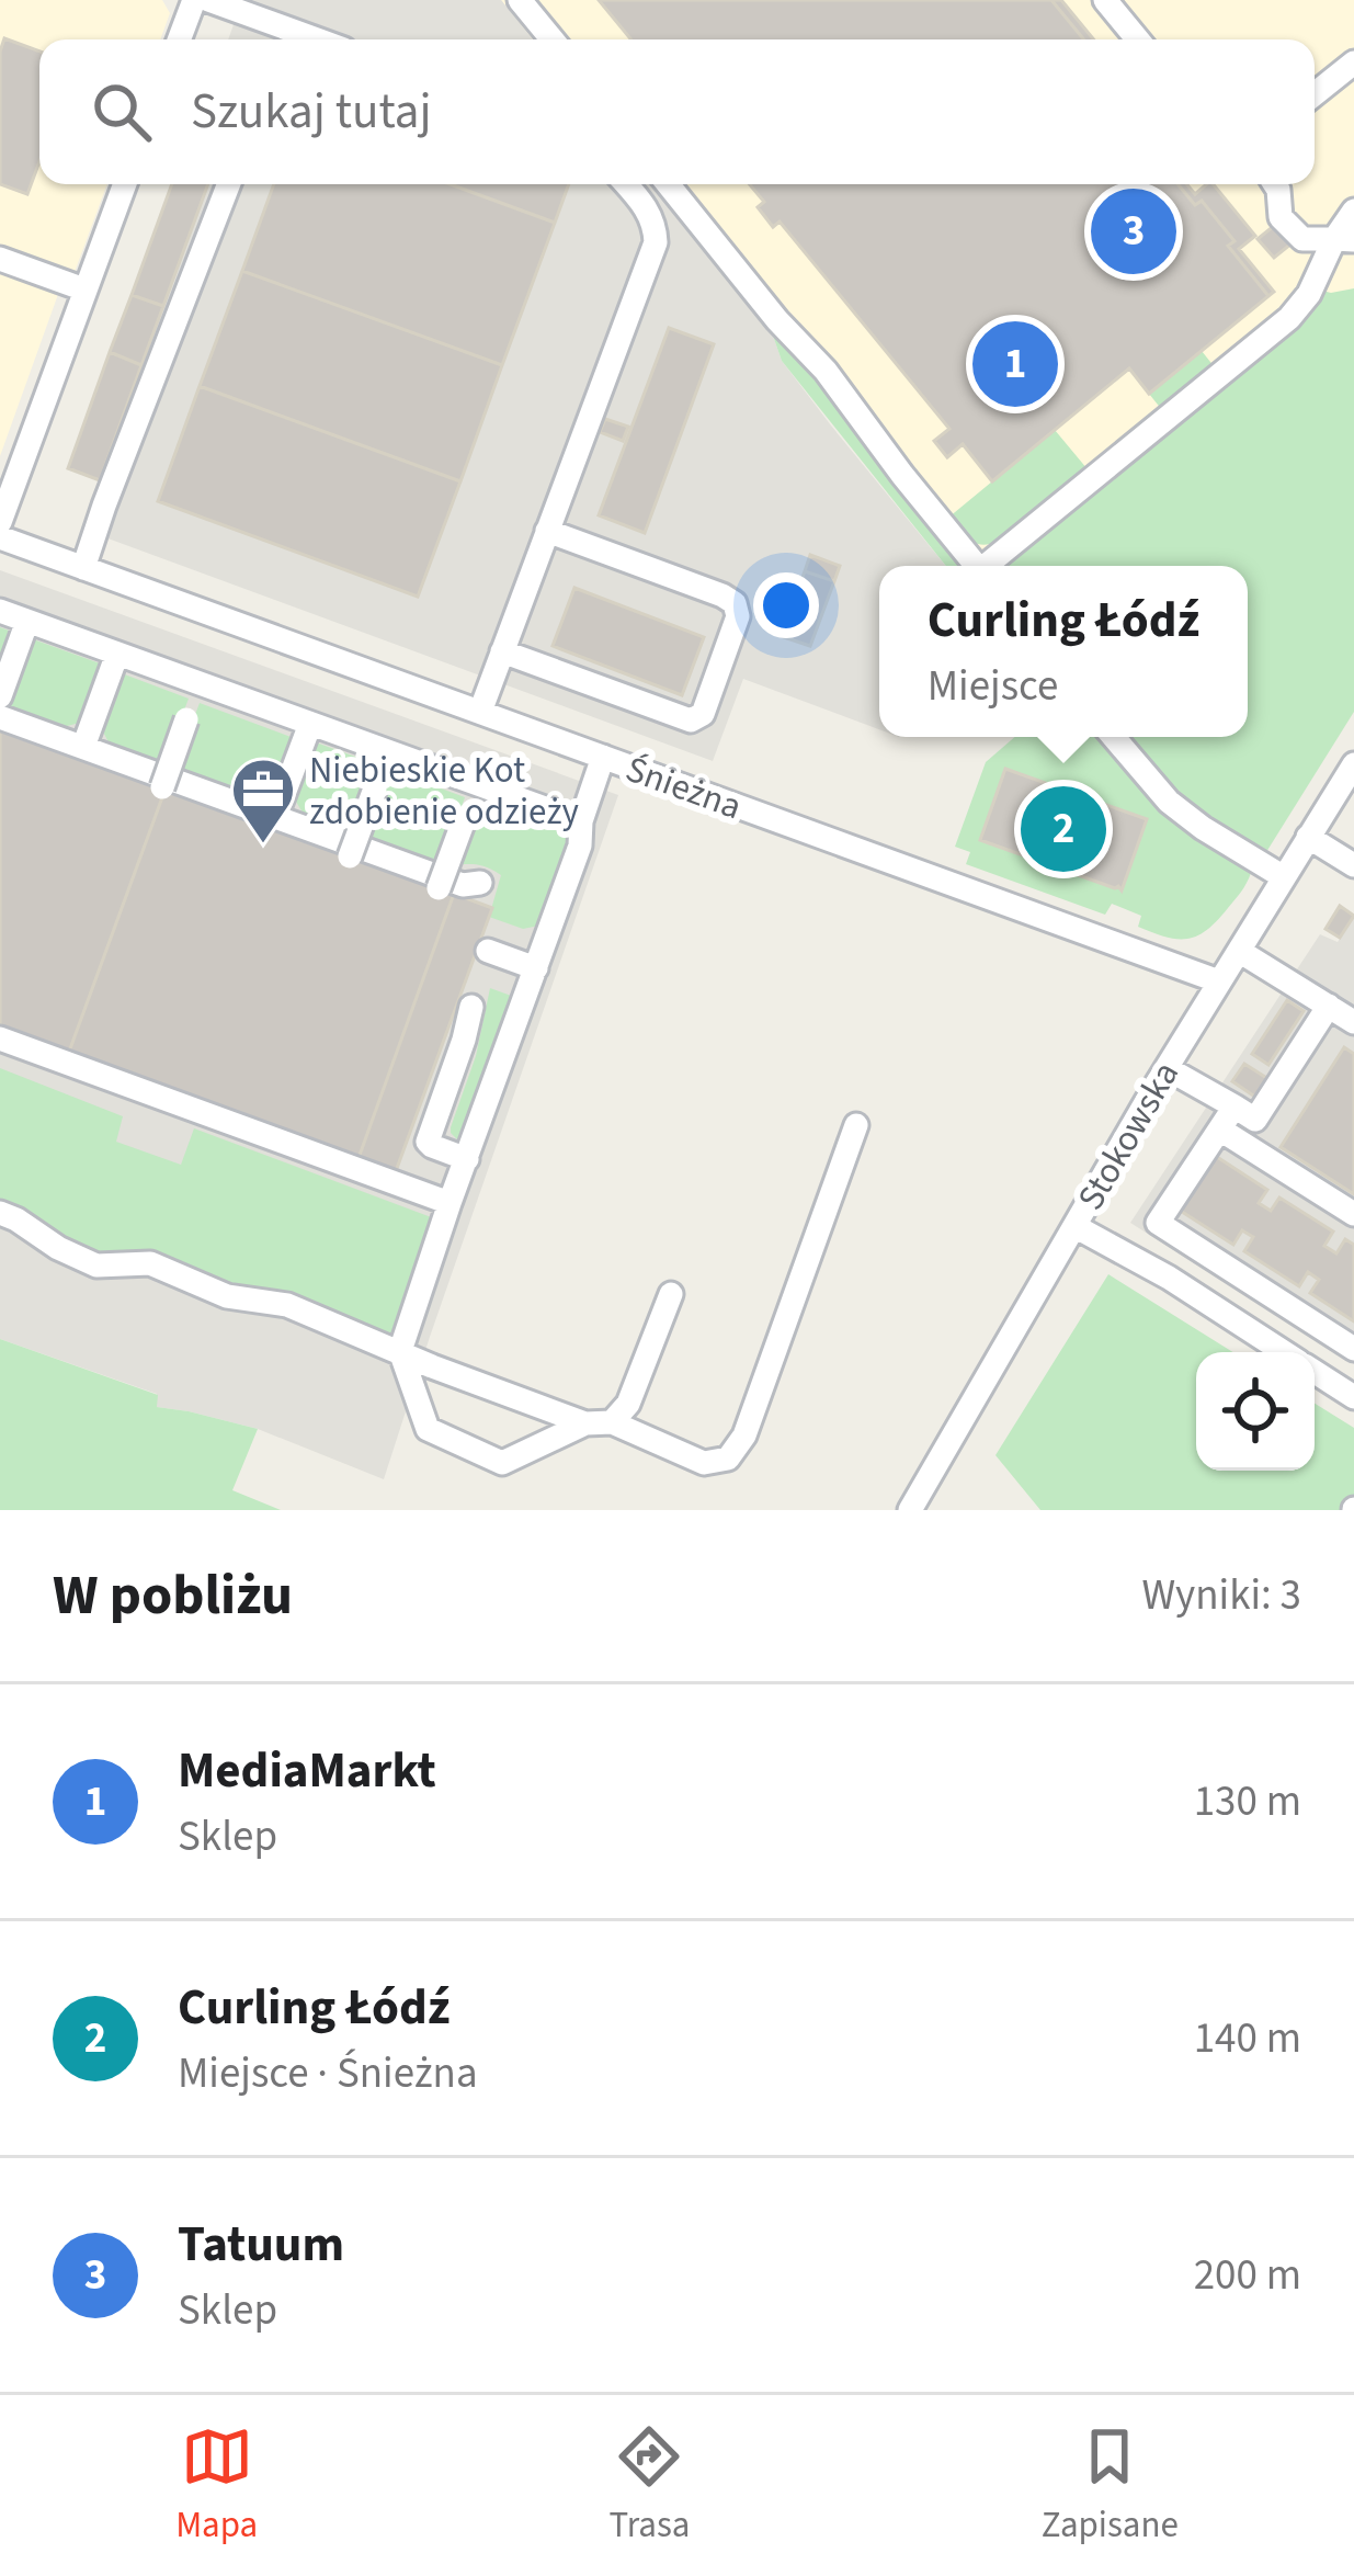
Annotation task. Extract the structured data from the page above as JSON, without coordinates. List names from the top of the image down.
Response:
{
  "streets": {
    "street": ["Śnieżna", "Stokowska"]
  },
  "crossings": [
    ["Śnieżna", "Stokowska"]
  ],
  "places": {
    "office": ["Niebieskie Kot zdobienie odzieży"]
  },
  "page": {
    "search": "Szukaj tutaj",
    "pins": ["3", "1", "2"],
    "popup": ["Curling Łódź", "Miejsce"],
    "heading": ["W pobliżu", "Wyniki: 3"],
    "list": [
      {
        "mark": "1",
        "name": "MediaMarkt",
        "note": "Sklep",
        "value": "130 m"
      },
      {
        "mark": "2",
        "name": "Curling Łódź",
        "note": "Miejsce · Śnieżna",
        "value": "140 m"
      },
      {
        "mark": "3",
        "name": "Tatuum",
        "note": "Sklep",
        "value": "200 m"
      }
    ],
    "nav": ["Mapa", "Trasa", "Zapisane"]
  }
}
